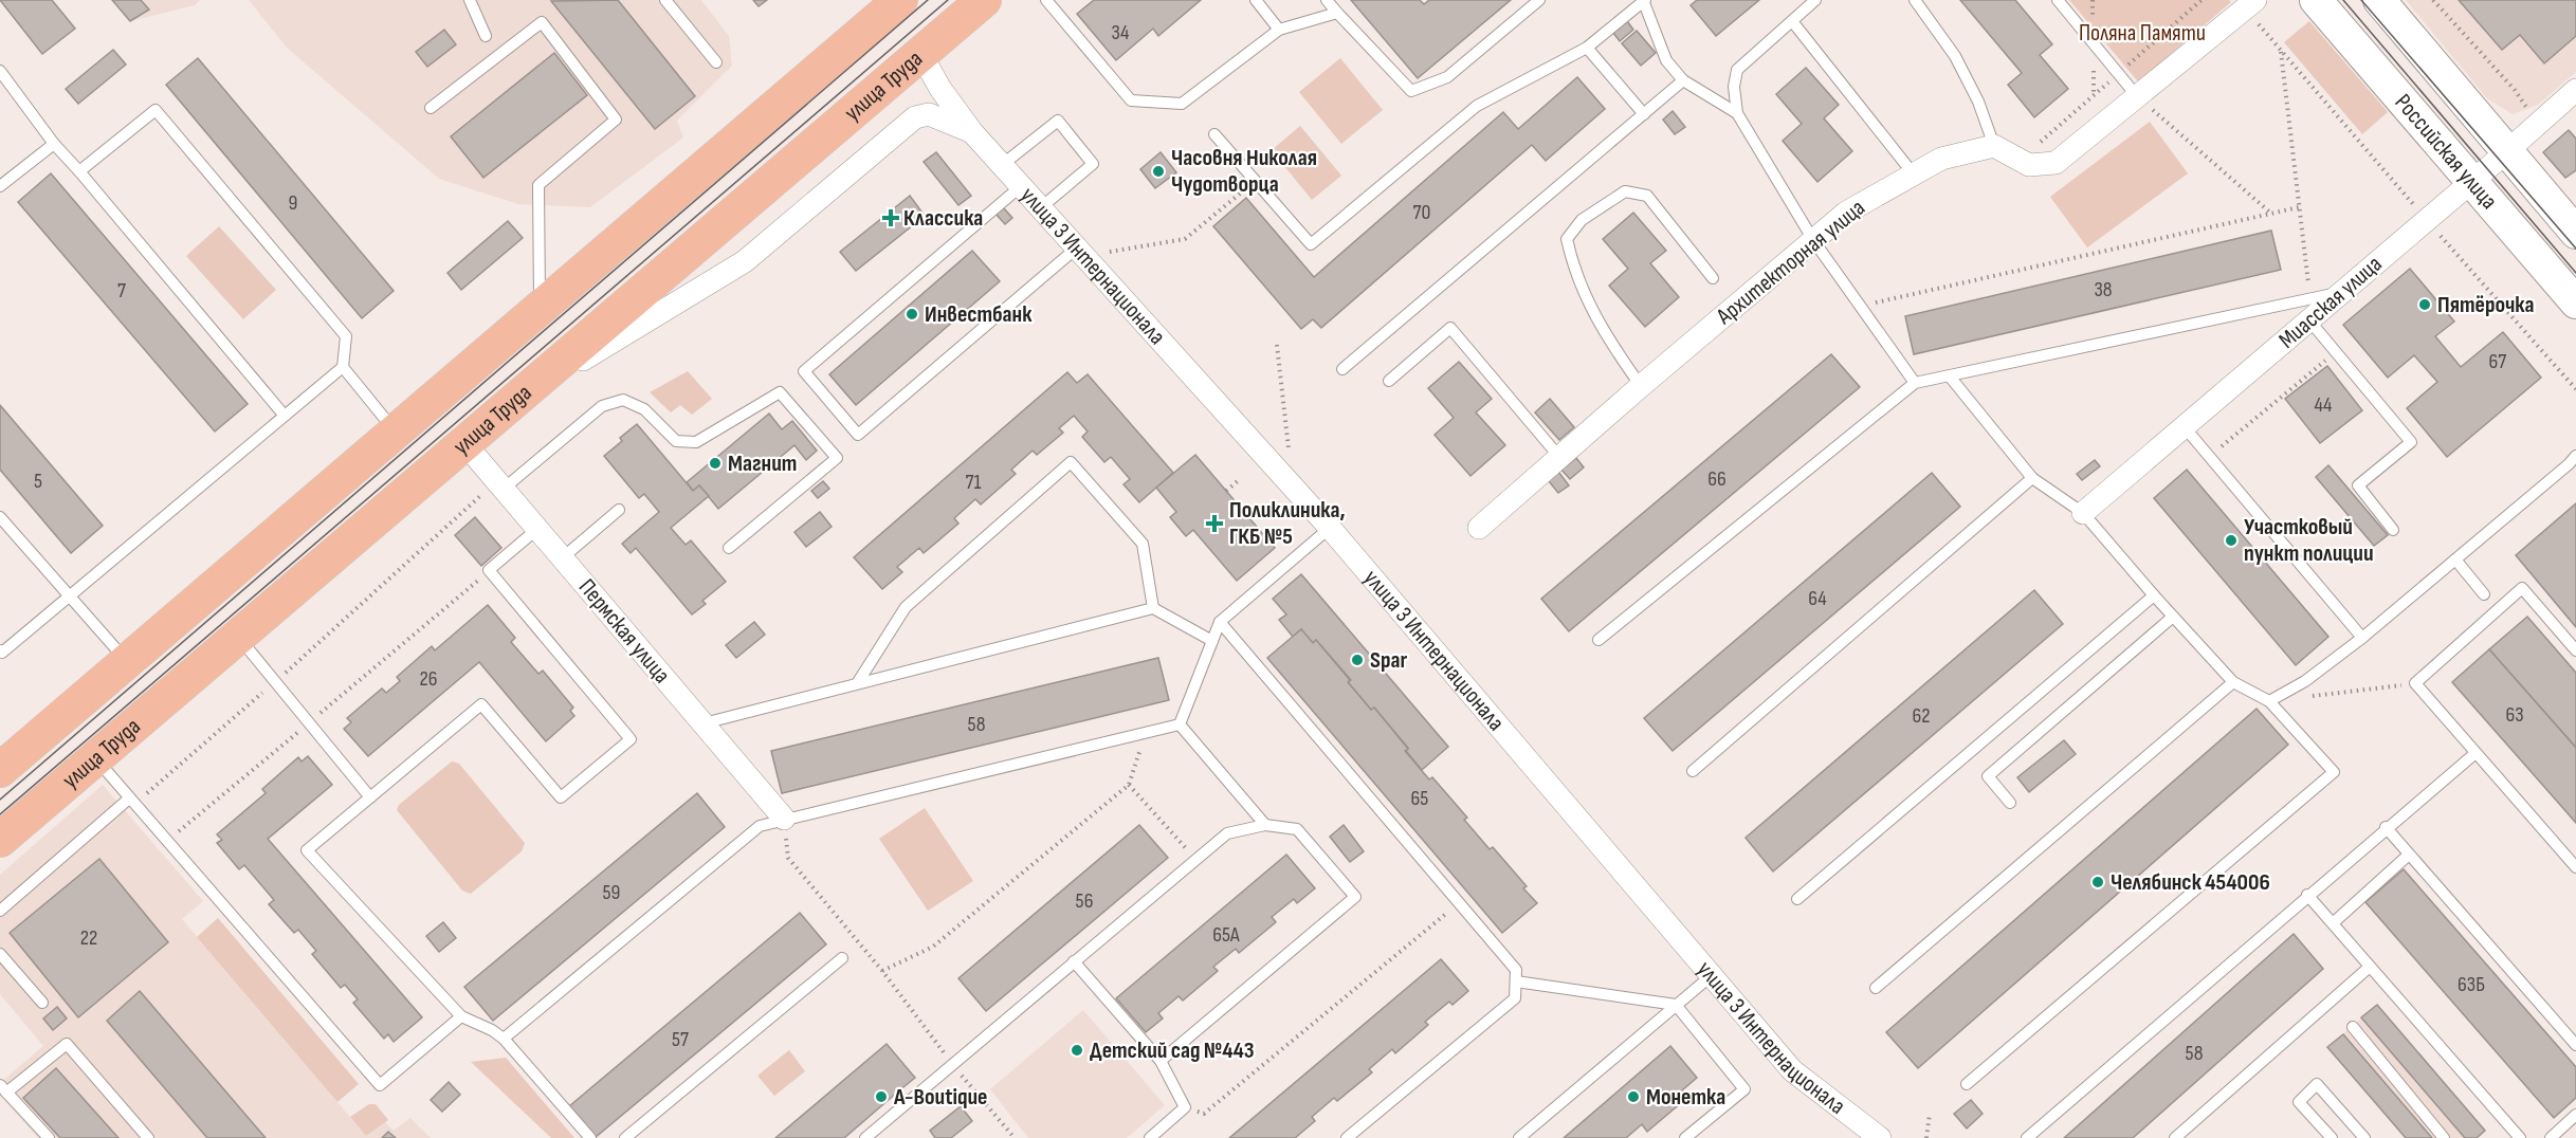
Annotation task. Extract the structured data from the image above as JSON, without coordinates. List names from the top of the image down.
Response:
{
  "streets": {
    "main road": ["улица Труда", "Российская улица", "улица 3 Интернационала"],
    "street": ["Архитекторная улица", "Миасская улица", "Пермская улица"]
  },
  "crossings": [
    ["улица Труда", "улица 3 Интернационала"],
    ["улица Труда", "Пермская улица"],
    ["Российская улица", "Миасская улица"]
  ],
  "parks": ["Поляна Памяти"],
  "places": {
    "other": [
      "Часовня Николая Чудотворца",
      "Пятёрочка",
      "Инвестбанк",
      "Магнит",
      "Участковый пункт полиции",
      "Spar",
      "Челябинск 454006",
      "Детский сад №443",
      "A-Boutique",
      "Монетка"
    ],
    "health": ["Классика", "Поликлиника, ГКБ №5"]
  },
  "house_numbers": [
    "34",
    "9",
    "70",
    "38",
    "7",
    "67",
    "44",
    "66",
    "5",
    "71",
    "64",
    "26",
    "63",
    "62",
    "58",
    "65",
    "59",
    "56",
    "65А",
    "22",
    "63Б",
    "57",
    "58"
  ]
}
